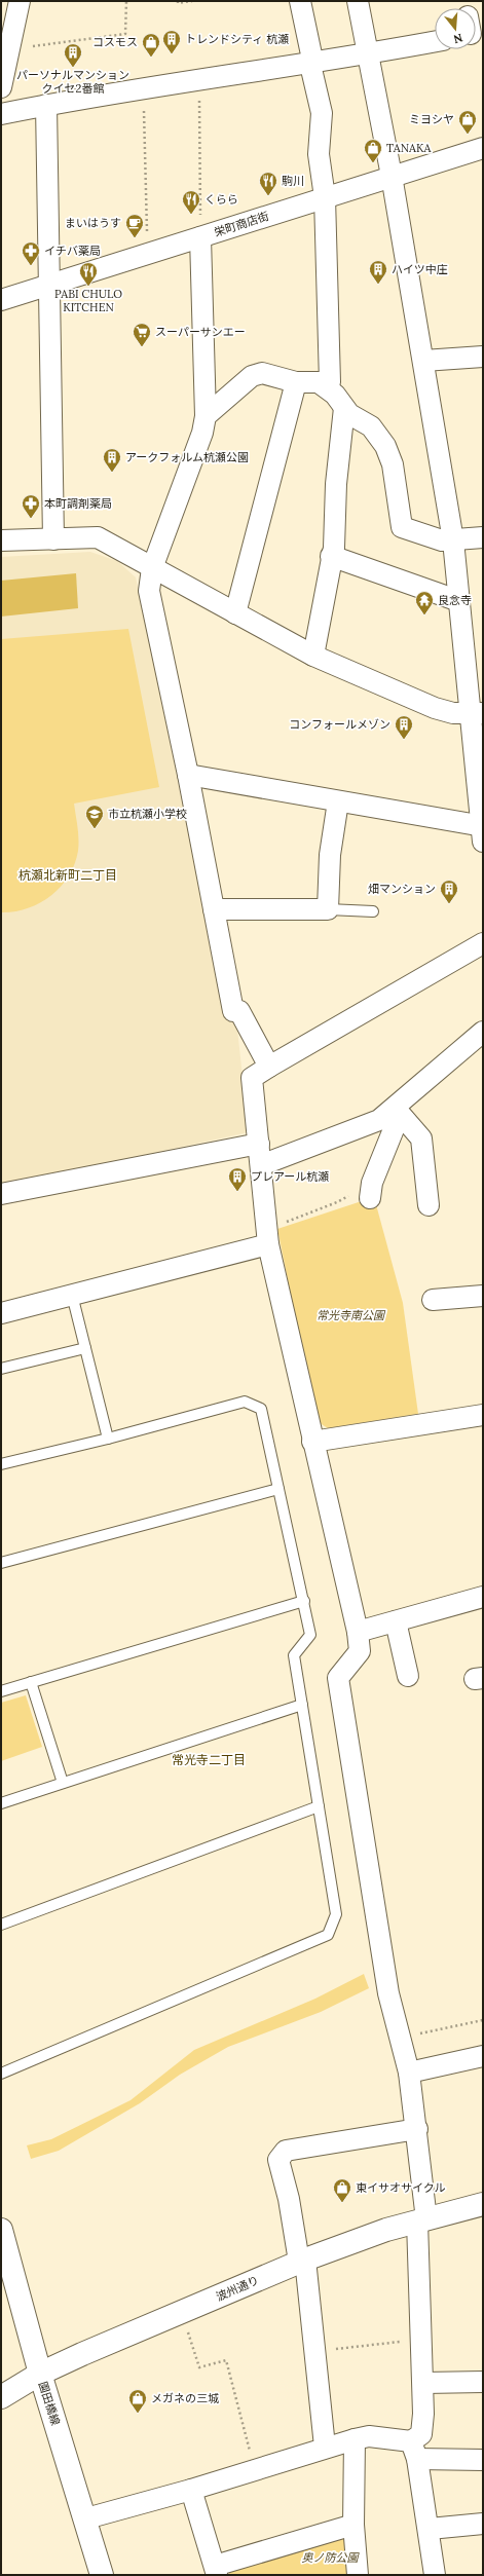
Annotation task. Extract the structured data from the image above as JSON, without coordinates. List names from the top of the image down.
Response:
{
  "streets": {
    "street": ["栄町商店街", "波州通り", "園田橋線"]
  },
  "crossings": [
    ["波州通り", "園田橋線"]
  ],
  "districts": ["杭瀬北新町二丁目", "常光寺二丁目"],
  "parks": ["常光寺南公園", "奥ノ防公園"],
  "places": {
    "building": [
      "トレンドシティ 杭瀬",
      "パーソナルマンション クイセ2番館",
      "ハイツ中庄",
      "アークフォルム杭瀬公園",
      "コンフォールメゾン",
      "畑マンション",
      "プレアール杭瀬"
    ],
    "shop": [
      "コスモス",
      "ミヨシヤ",
      "TANAKA",
      "東イサオサイクル",
      "メガネの三城"
    ],
    "restaurant": ["駒川", "くらら", "PABI CHULO KITCHEN"],
    "cafe": ["まいはうす"],
    "pharmacy": ["イチバ薬局", "本町調剤薬局"],
    "supermarket": ["スーパーサンエー"],
    "temple": ["良念寺"],
    "school or university": ["市立杭瀬小学校"]
  },
  "north": "bottom"
}
